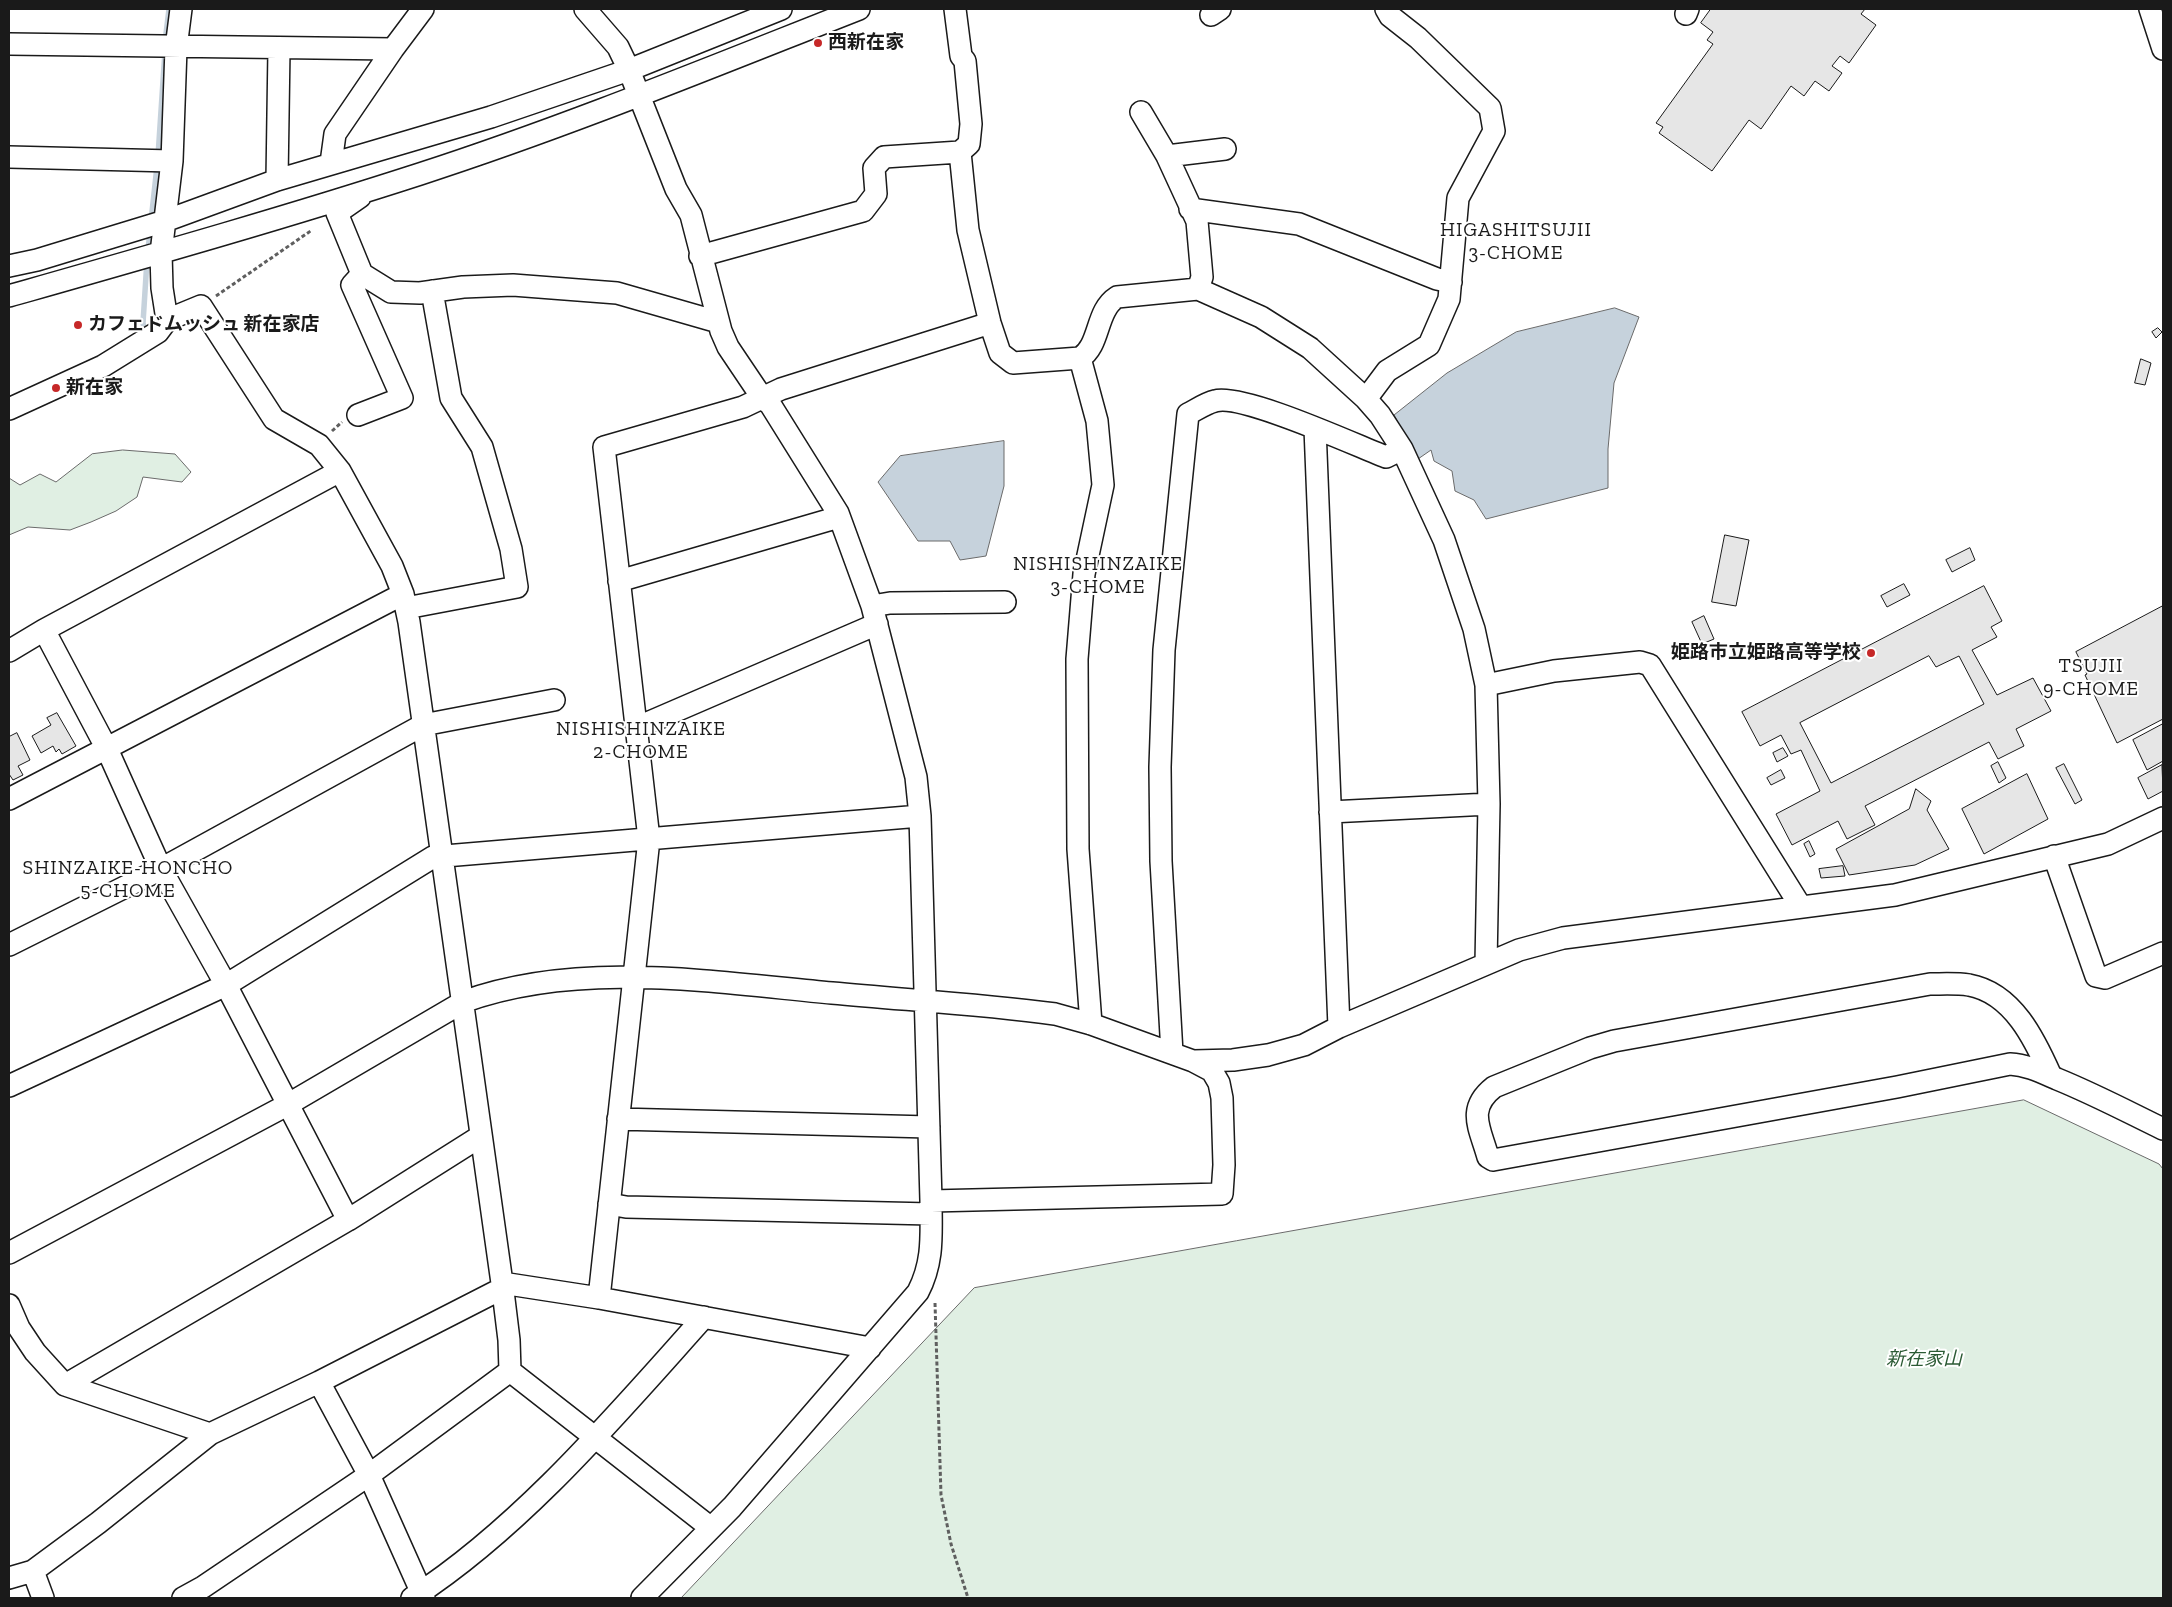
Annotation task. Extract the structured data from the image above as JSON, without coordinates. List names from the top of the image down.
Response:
{
  "districts": [
    "HIGASHITSUJII 3-CHOME",
    "NISHISHINZAIKE 3-CHOME",
    "TSUJII 9-CHOME",
    "NISHISHINZAIKE 2-CHOME",
    "SHINZAIKE-HONCHO 5-CHOME"
  ],
  "parks": ["新在家山"],
  "places": [
    "西新在家",
    "カフェドムッシュ 新在家店",
    "新在家",
    "姫路市立姫路高等学校"
  ]
}
